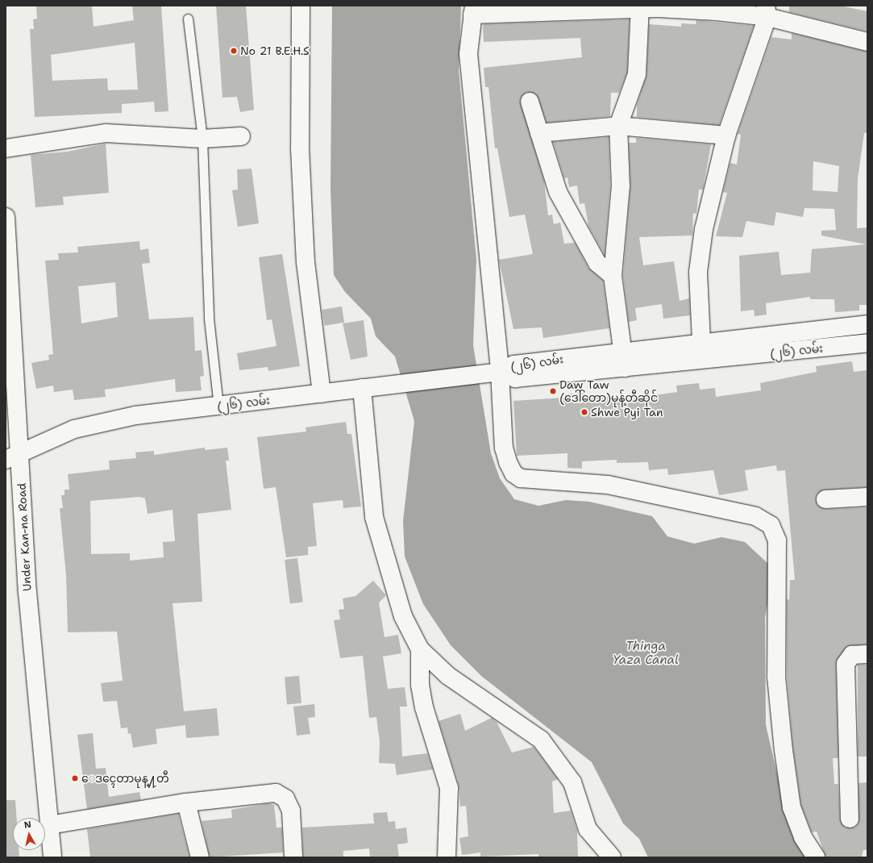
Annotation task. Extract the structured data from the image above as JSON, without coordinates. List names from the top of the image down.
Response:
{
  "streets": {
    "street": ["(၂၆) လမ်း", "Under Kan-na Road"]
  },
  "crossings": [
    ["(၂၆) လမ်း", "Under Kan-na Road"]
  ],
  "water": ["Thinga Yaza Canal"],
  "places": [
    "No 21 B.E.H.S",
    "Daw Taw (ဒေါ်တော)မုန့်တီဆိုင်",
    "Shwe Pyi Tan",
    "ေဒၚေတာမုန္႔တီ"
  ],
  "north": "top"
}
